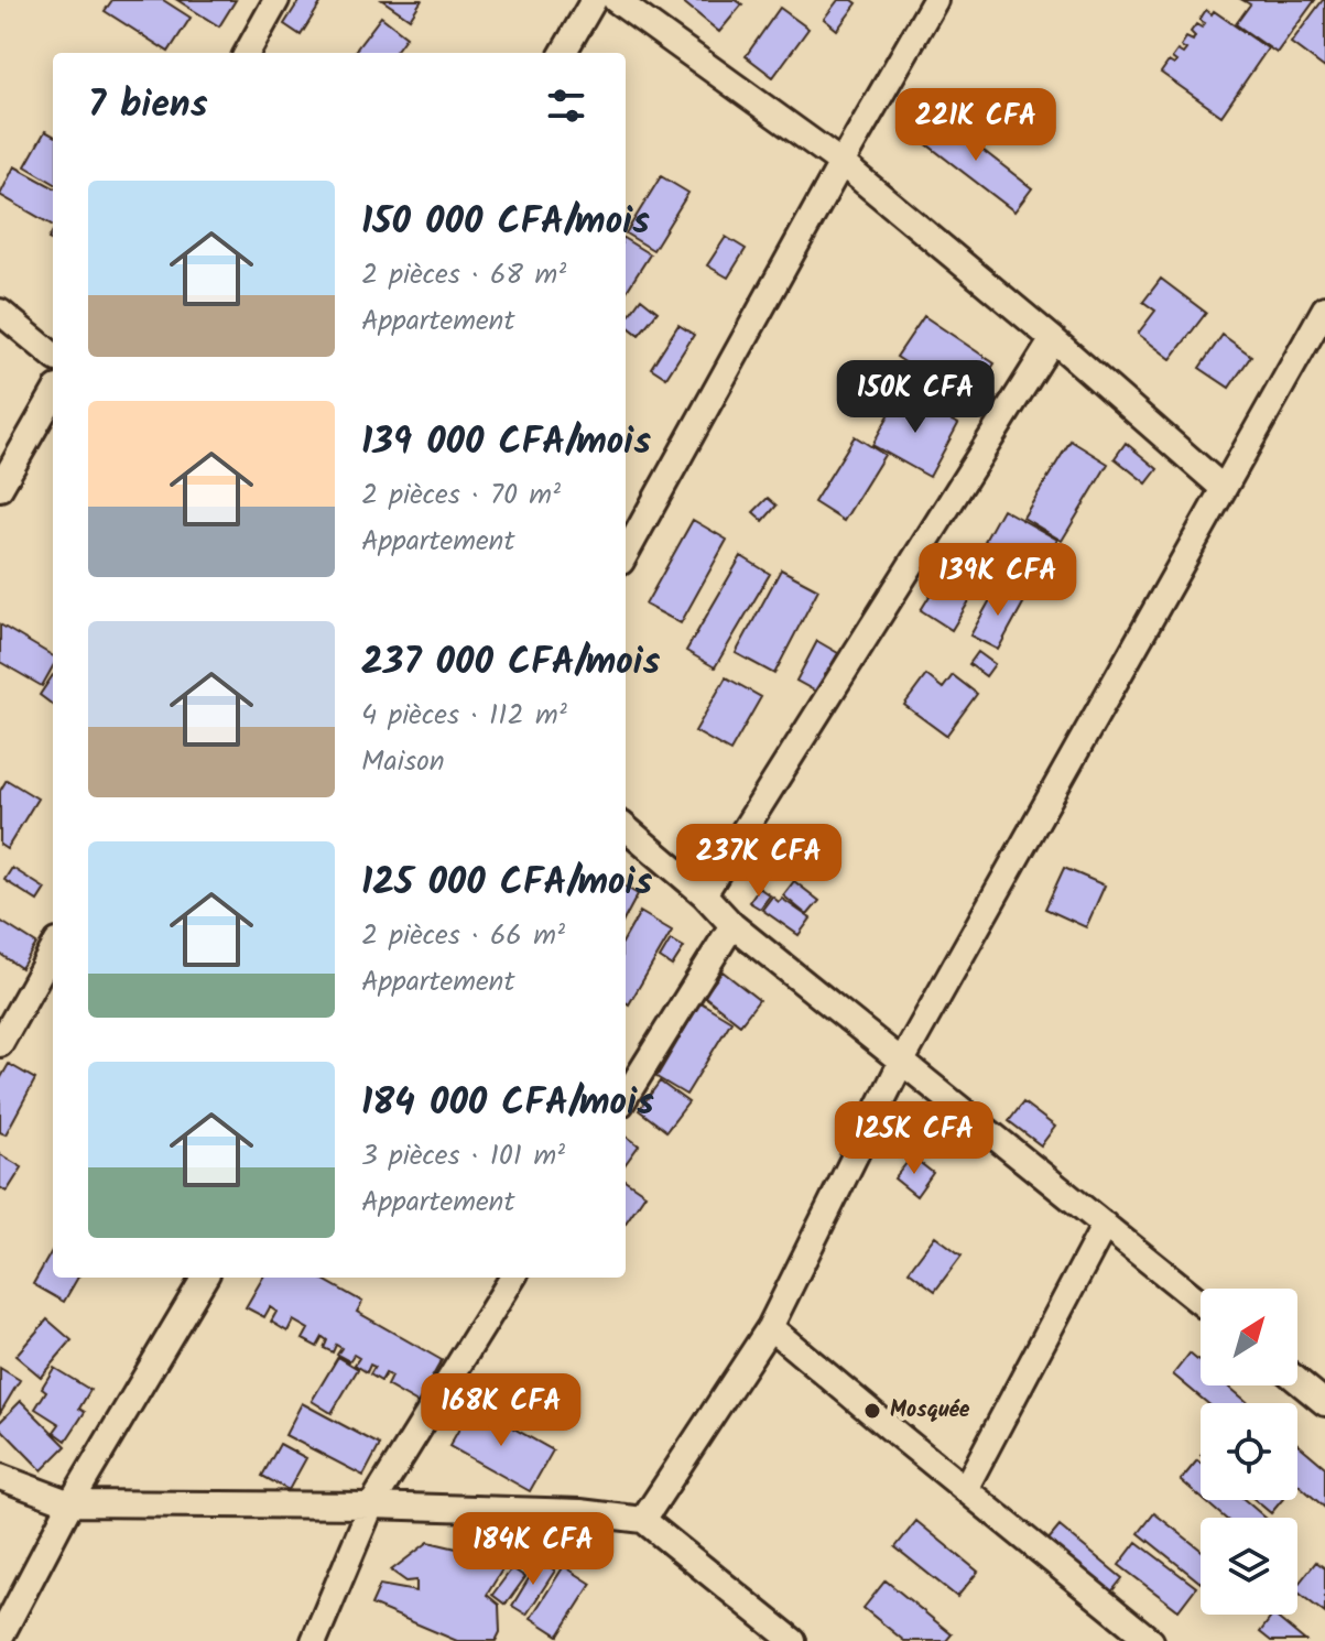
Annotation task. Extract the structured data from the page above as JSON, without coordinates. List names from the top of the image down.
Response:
{
  "places": ["Mosquée"],
  "north": "top right",
  "page": {
    "heading": "7 biens",
    "price": [
      "221K CFA",
      "150K CFA",
      "139K CFA",
      "237K CFA",
      "125K CFA",
      "168K CFA",
      "184K CFA"
    ],
    "list": [
      {
        "name": "150 000 CFA/mois",
        "note": "2 pièces · 68 m² · Appartement"
      },
      {
        "name": "139 000 CFA/mois",
        "note": "2 pièces · 70 m² · Appartement"
      },
      {
        "name": "237 000 CFA/mois",
        "note": "4 pièces · 112 m² · Maison"
      },
      {
        "name": "125 000 CFA/mois",
        "note": "2 pièces · 66 m² · Appartement"
      },
      {
        "name": "184 000 CFA/mois",
        "note": "3 pièces · 101 m² · Appartement"
      }
    ]
  }
}
